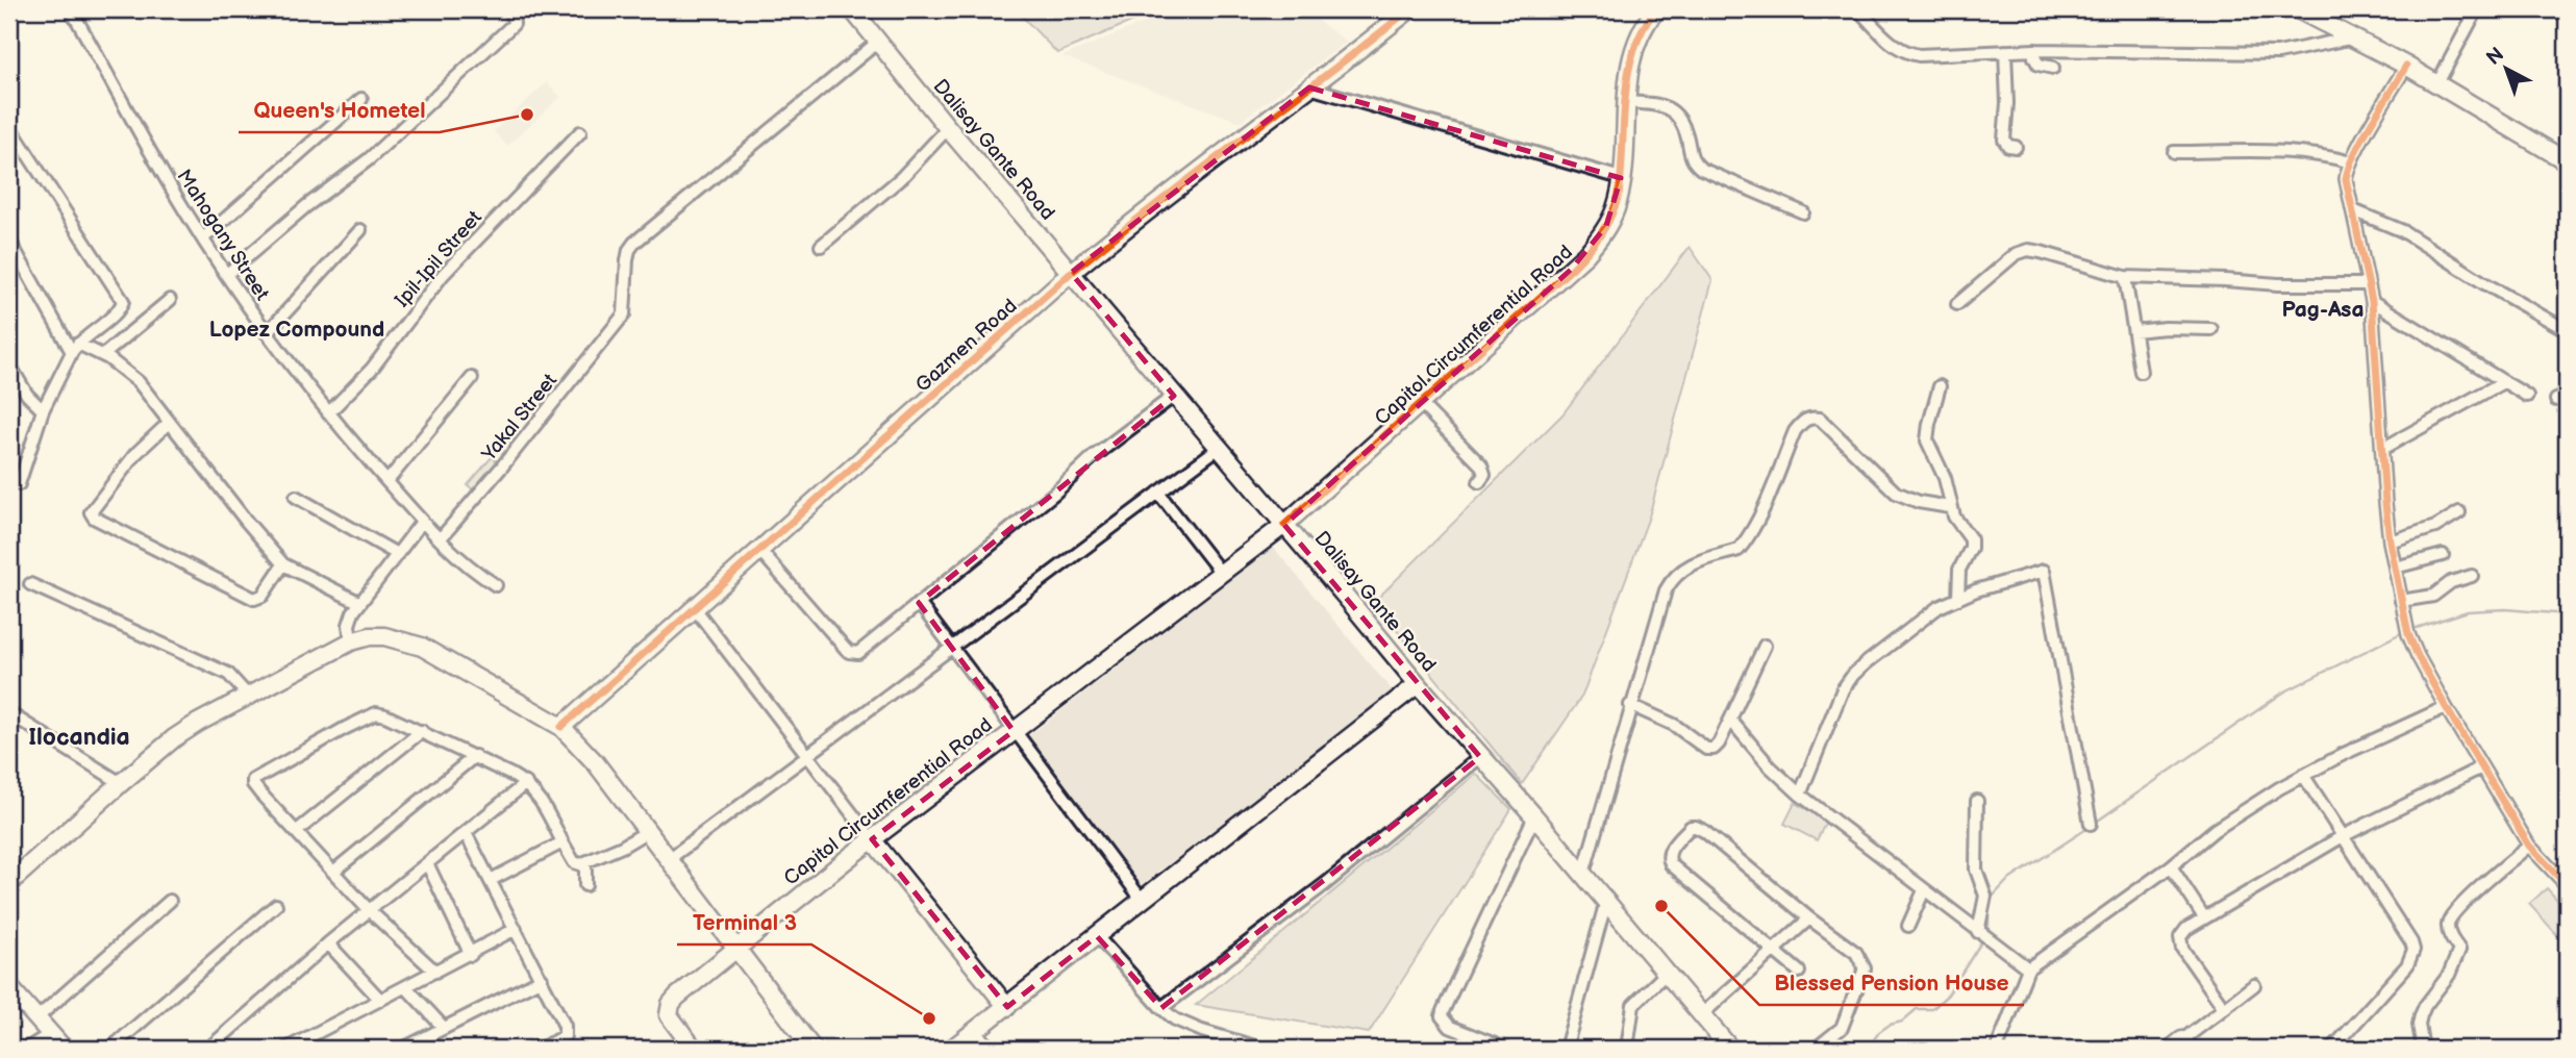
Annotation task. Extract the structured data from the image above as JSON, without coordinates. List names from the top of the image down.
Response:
{
  "streets": {
    "main road": ["Dalisay Gante Road", "Capitol Circumferential Road", "Gazmen Road"],
    "street": ["Mahogany Street", "Ipil-Ipil Street", "Yakal Street"]
  },
  "crossings": [
    ["Dalisay Gante Road", "Capitol Circumferential Road"],
    ["Dalisay Gante Road", "Gazmen Road"],
    ["Dalisay Gante Road", "Yakal Street"],
    ["Mahogany Street", "Ipil-Ipil Street"],
    ["Mahogany Street", "Yakal Street"]
  ],
  "districts": ["Pag-Asa", "Lopez Compound", "Ilocandia"],
  "places": ["Queen's Hometel", "Blessed Pension House", "Terminal 3"],
  "north": "top left"
}
